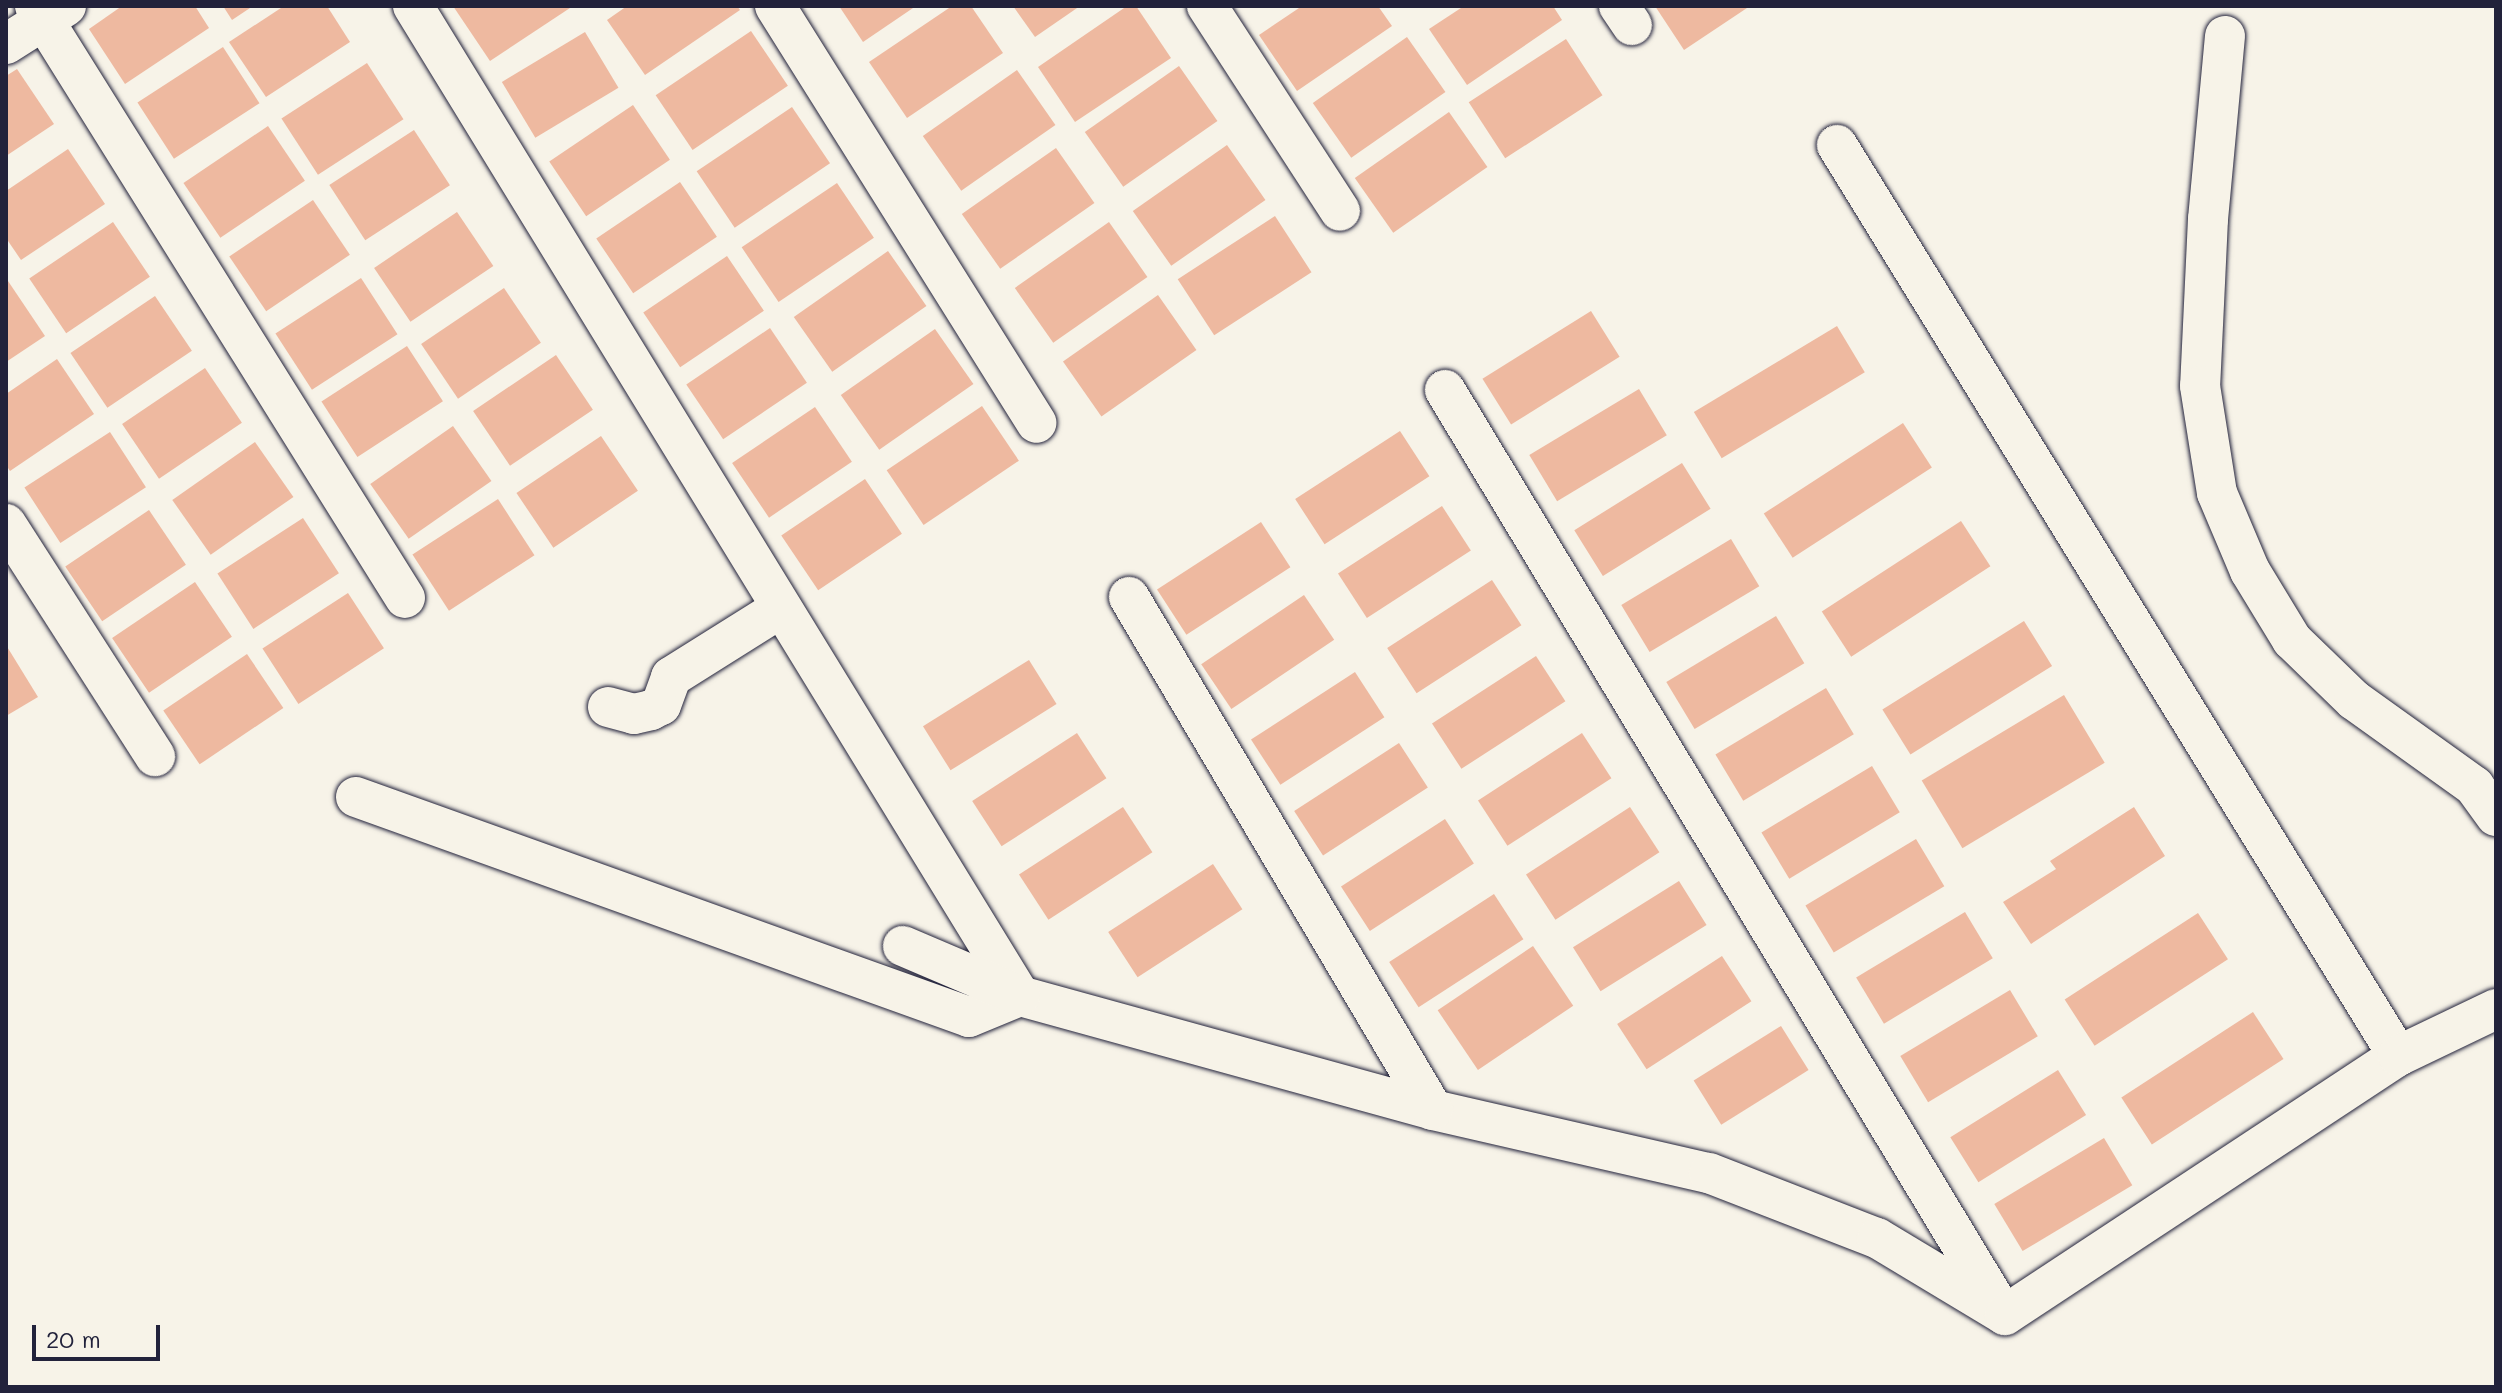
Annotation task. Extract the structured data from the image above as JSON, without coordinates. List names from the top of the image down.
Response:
{
  "scale_bar": "20 m"
}
